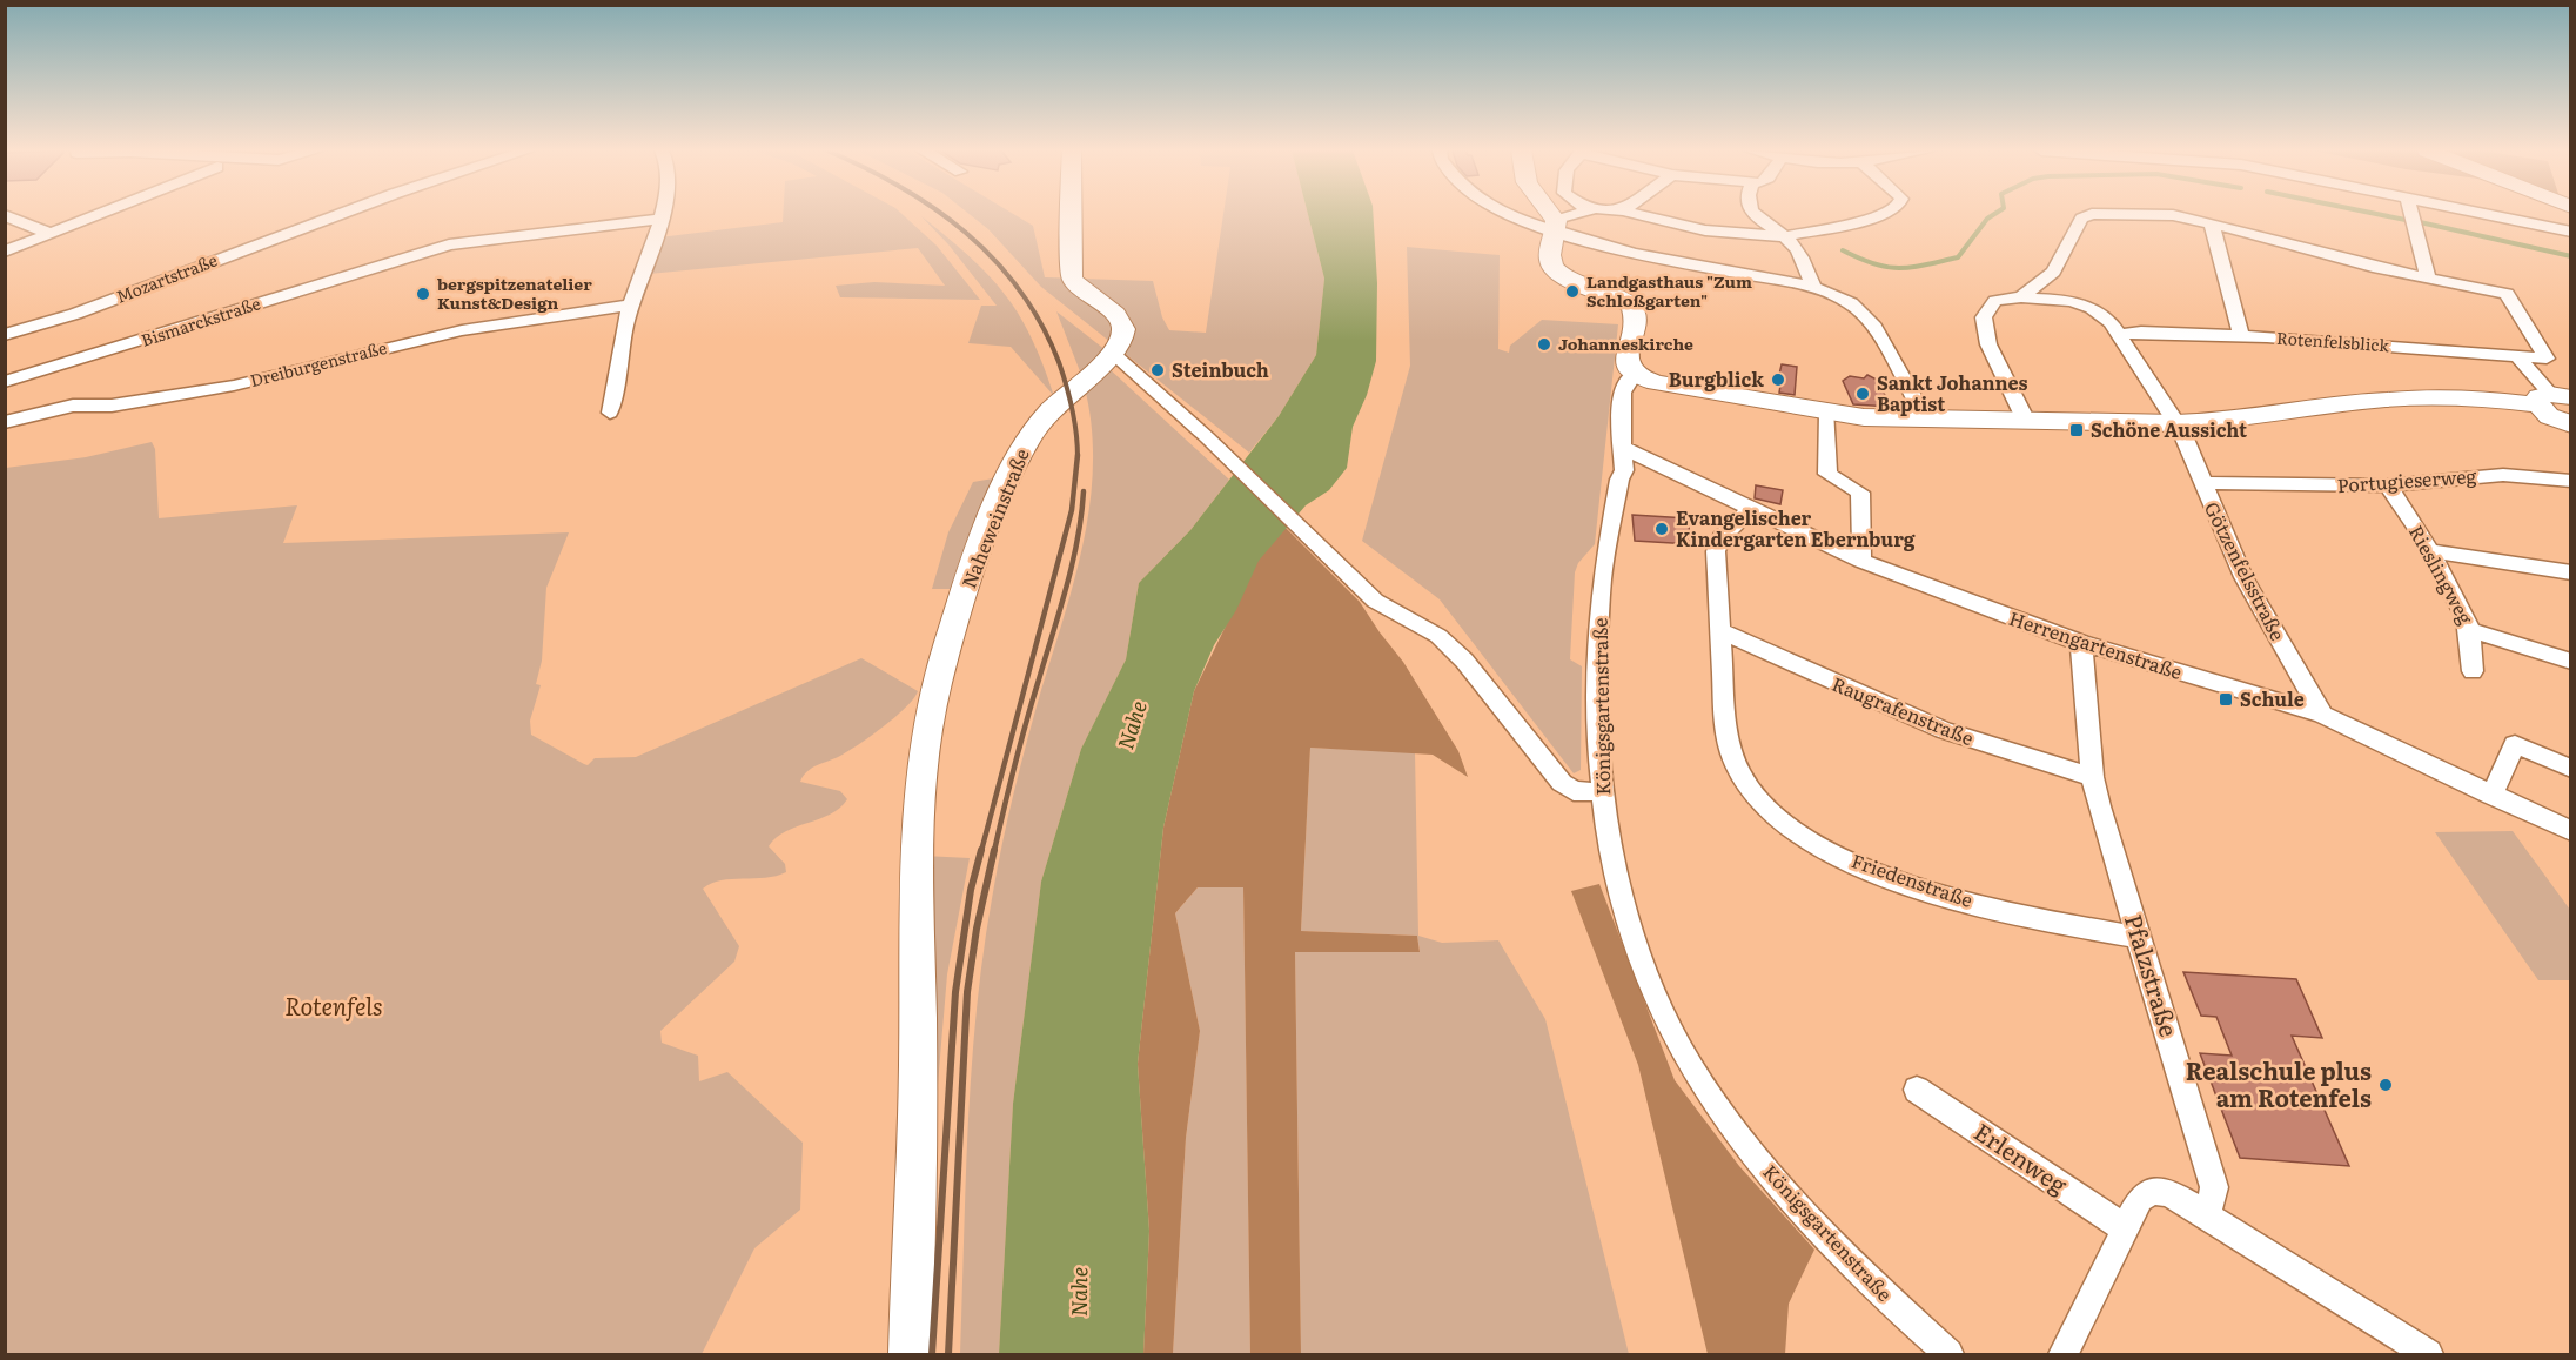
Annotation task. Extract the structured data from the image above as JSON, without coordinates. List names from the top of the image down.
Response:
{
  "streets": {
    "main road": ["Naheweinstraße"],
    "street": [
      "Mozartstraße",
      "Bismarckstraße",
      "Rotenfelsblick",
      "Dreiburgenstraße",
      "Portugieserweg",
      "Götzenfelsstraße",
      "Rieslingweg",
      "Herrengartenstraße",
      "Königsgartenstraße",
      "Raugrafenstraße",
      "Friedenstraße",
      "Pfalzstraße",
      "Erlenweg"
    ]
  },
  "crossings": [
    ["Portugieserweg", "Götzenfelsstraße"],
    ["Portugieserweg", "Rieslingweg"],
    ["Götzenfelsstraße", "Herrengartenstraße"],
    ["Herrengartenstraße", "Königsgartenstraße"],
    ["Herrengartenstraße", "Friedenstraße"],
    ["Herrengartenstraße", "Pfalzstraße"],
    ["Raugrafenstraße", "Friedenstraße"],
    ["Raugrafenstraße", "Pfalzstraße"],
    ["Friedenstraße", "Pfalzstraße"]
  ],
  "water": ["Nahe"],
  "parks": ["Rotenfels"],
  "places": {
    "other": [
      "Landgasthaus \"Zum Schloßgarten\"",
      "bergspitzenatelier Kunst&Design",
      "Johanneskirche",
      "Steinbuch",
      "Burgblick",
      "Sankt Johannes Baptist",
      "Evangelischer Kindergarten Ebernburg",
      "Realschule plus am Rotenfels"
    ],
    "transit": ["Schöne Aussicht", "Schule"]
  }
}
